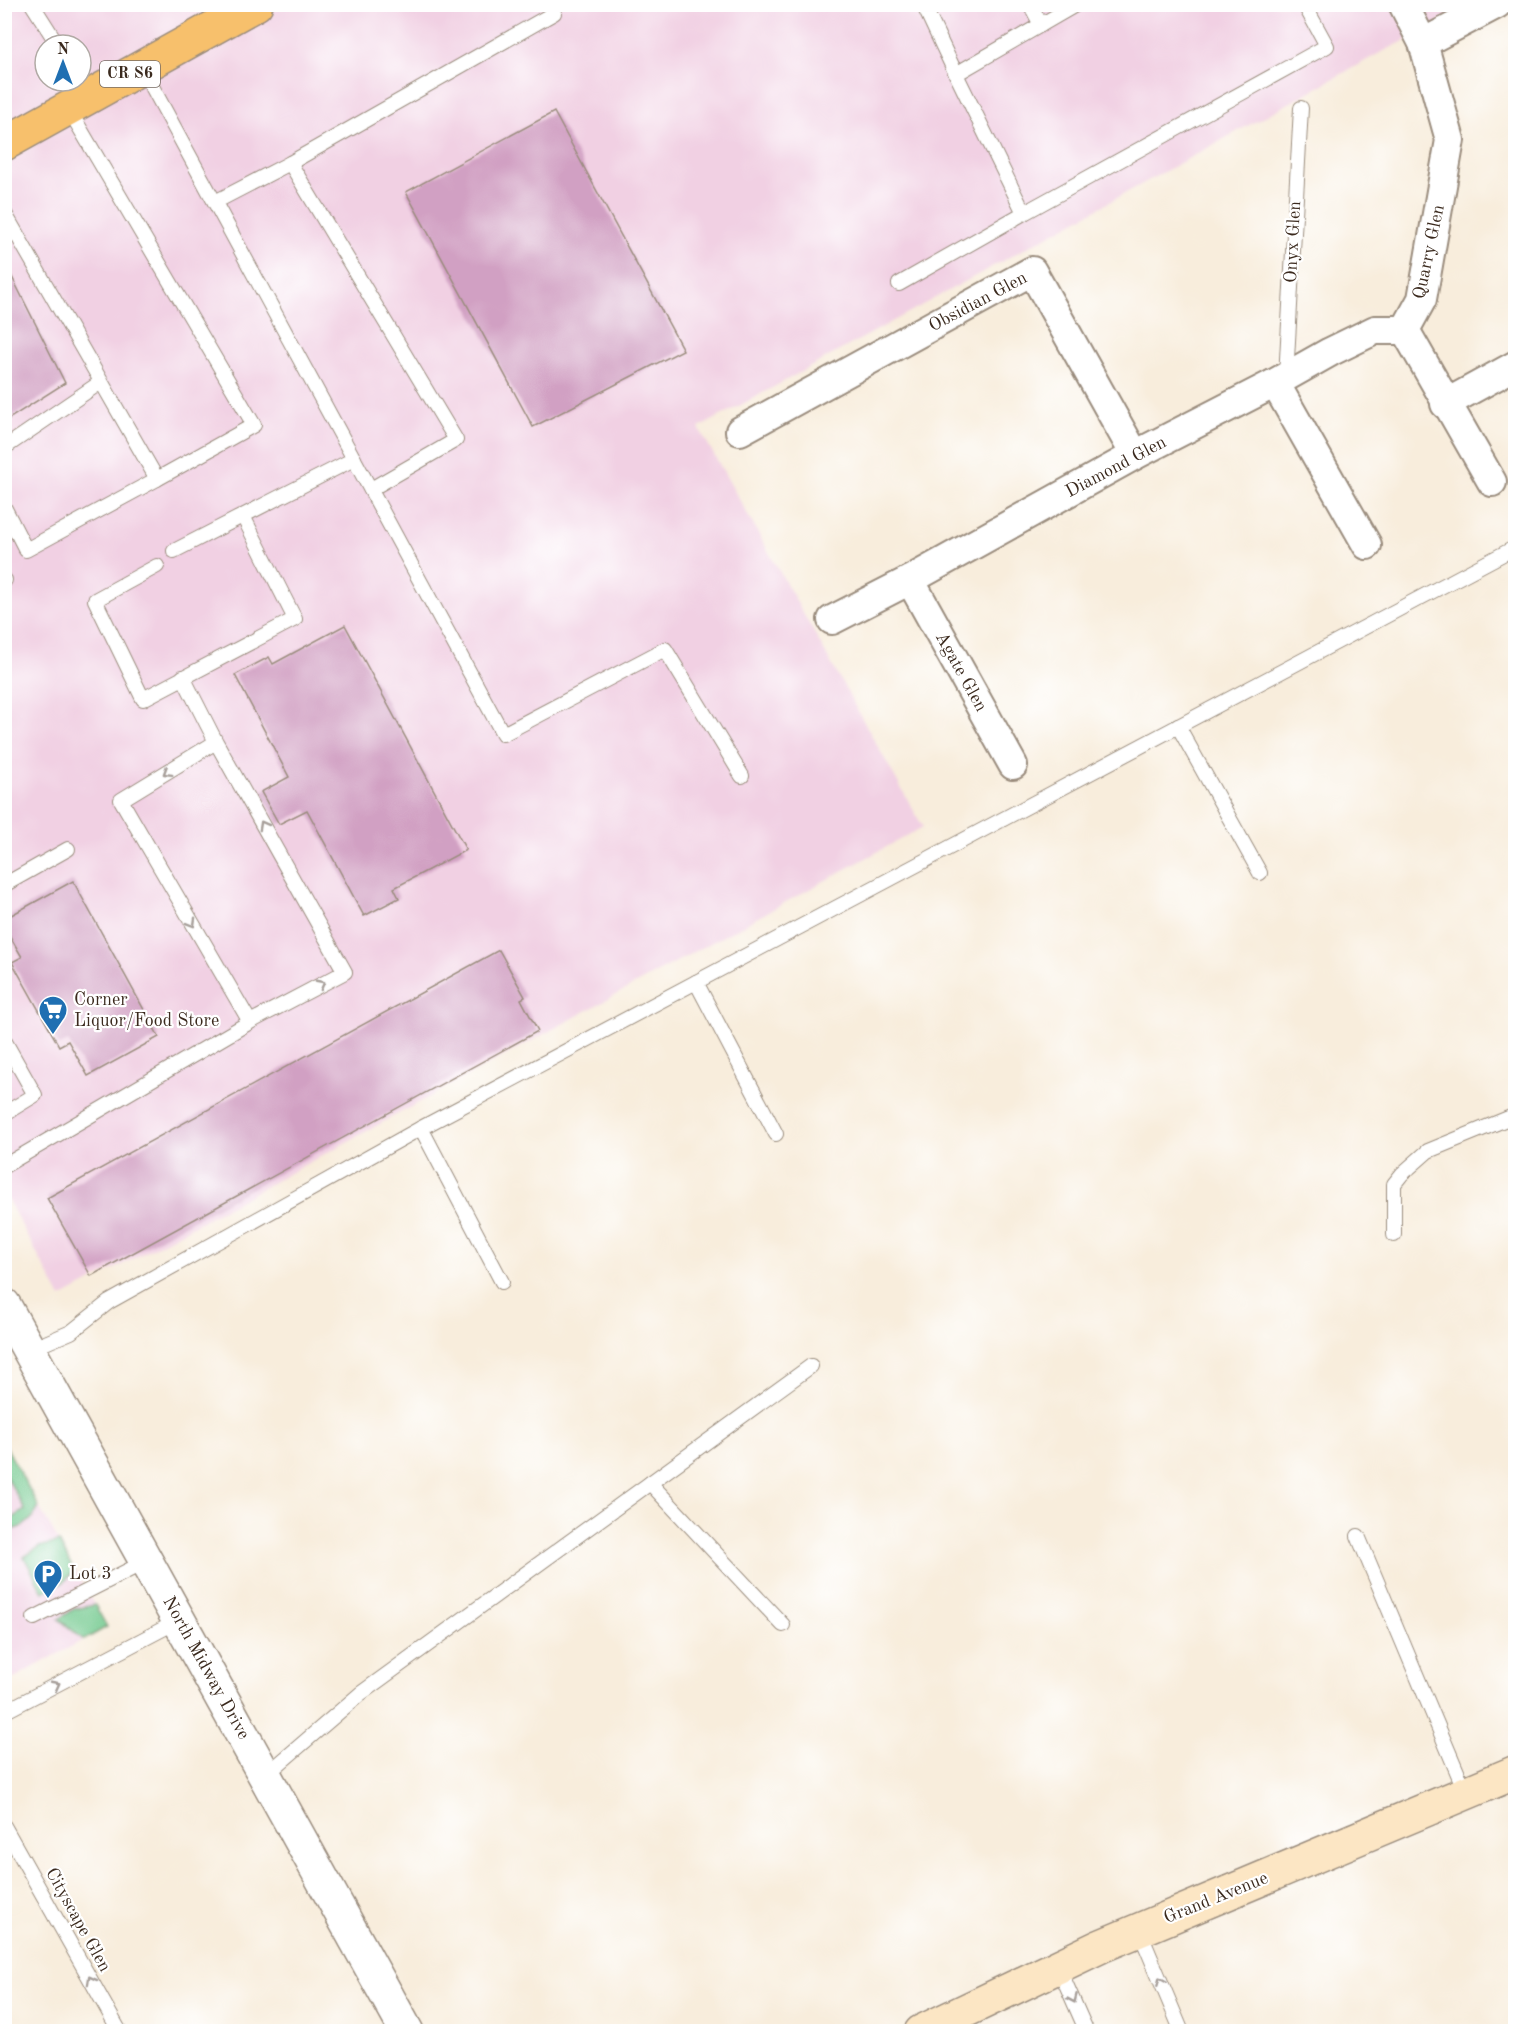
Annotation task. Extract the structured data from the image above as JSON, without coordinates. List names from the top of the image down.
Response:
{
  "streets": {
    "main road": ["CR S6", "Grand Avenue"],
    "street": [
      "Quarry Glen",
      "Obsidian Glen",
      "Diamond Glen",
      "Agate Glen",
      "North Midway Drive"
    ],
    "lane": ["Onyx Glen", "Cityscape Glen"]
  },
  "crossings": [
    ["Onyx Glen", "Diamond Glen"],
    ["Quarry Glen", "Diamond Glen"],
    ["Obsidian Glen", "Diamond Glen"],
    ["Diamond Glen", "Agate Glen"]
  ],
  "one_way": ["Cityscape Glen"],
  "places": {
    "supermarket": ["Corner Liquor/Food Store"],
    "parking": ["Lot 3"]
  },
  "north": "top"
}
